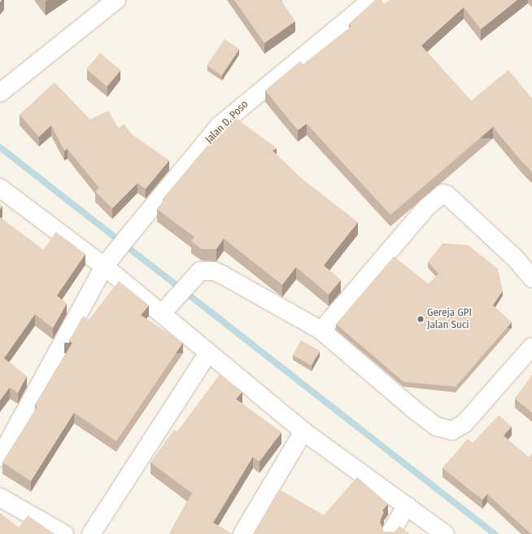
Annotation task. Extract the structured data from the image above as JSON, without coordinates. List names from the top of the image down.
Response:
{
  "streets": {
    "street": ["Jalan D. Poso"]
  },
  "places": ["Gereja GPI Jalan Suci"]
}
